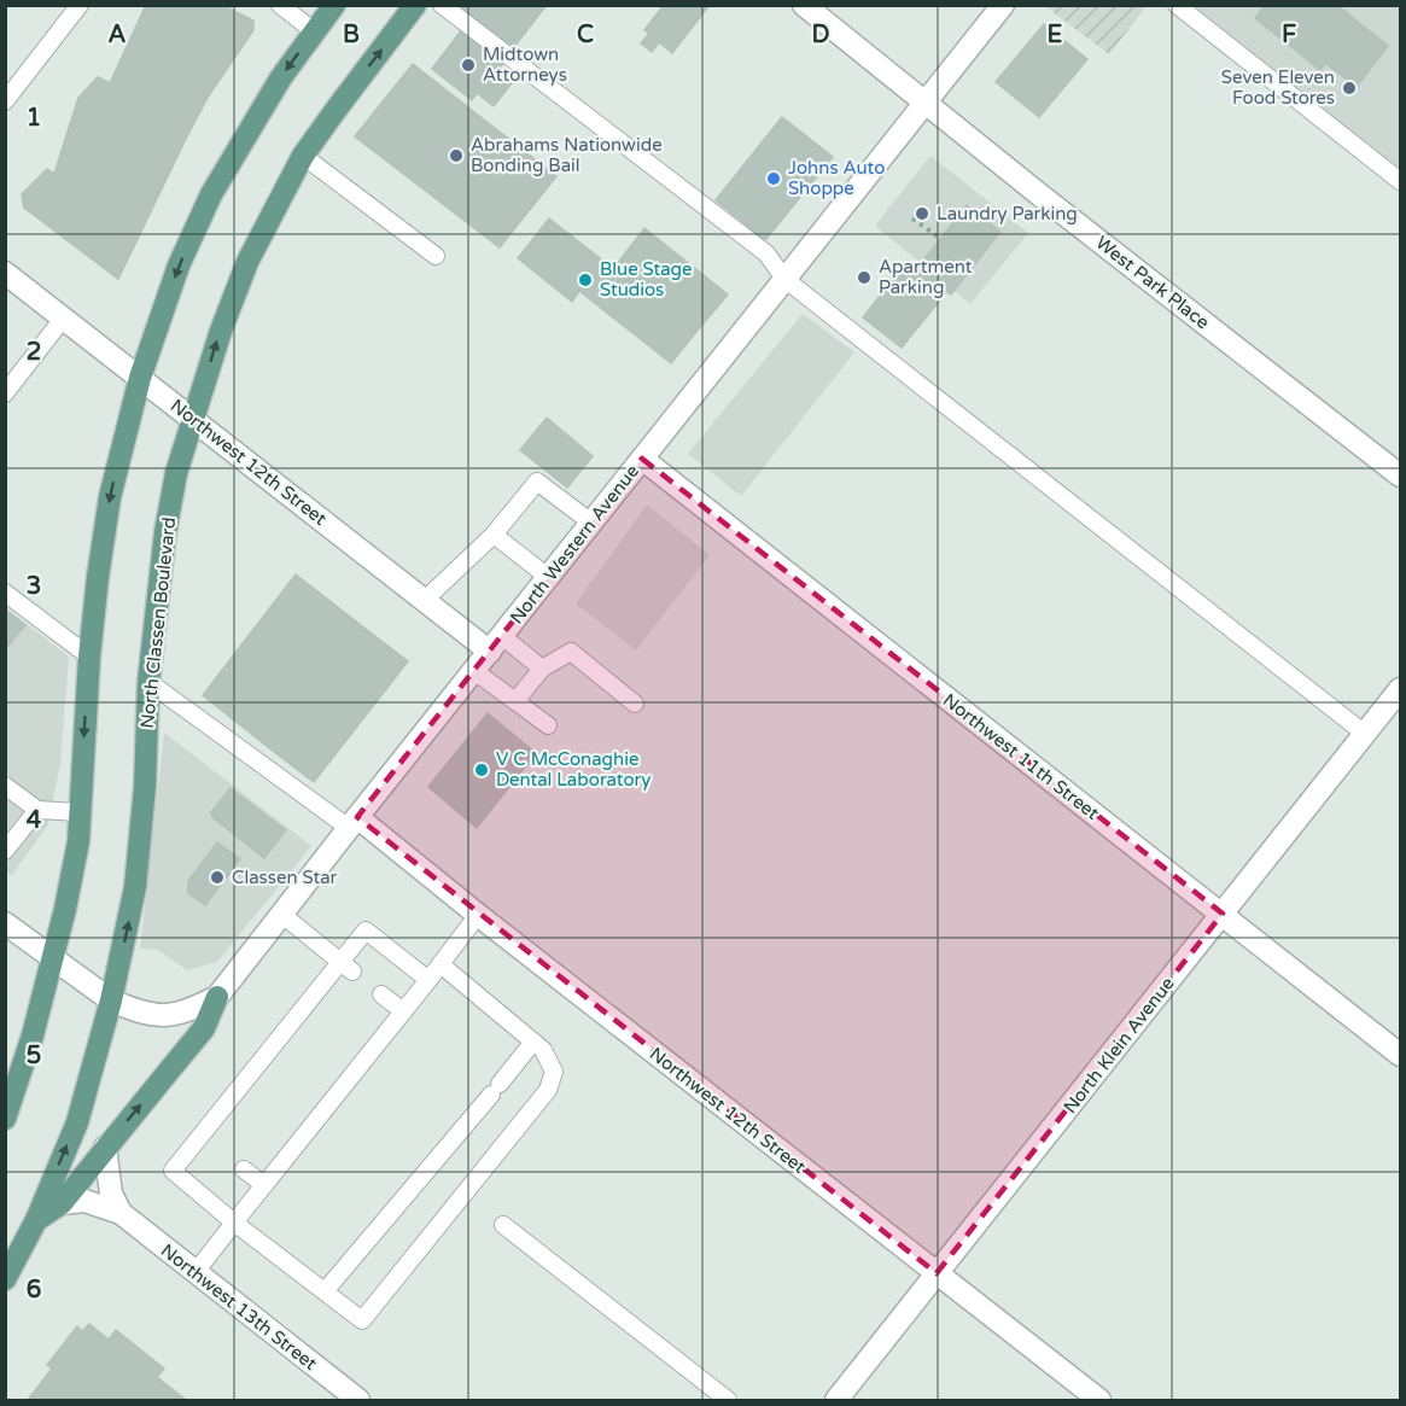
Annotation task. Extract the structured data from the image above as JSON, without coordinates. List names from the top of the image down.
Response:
{
  "streets": {
    "main road": ["North Classen Boulevard"],
    "street": [
      "West Park Place",
      "Northwest 12th Street",
      "North Western Avenue",
      "Northwest 11th Street",
      "North Klein Avenue",
      "Northwest 13th Street"
    ]
  },
  "crossings": [
    ["West Park Place", "North Western Avenue"],
    ["Northwest 12th Street", "North Western Avenue"],
    ["Northwest 12th Street", "North Classen Boulevard"],
    ["Northwest 12th Street", "North Klein Avenue"],
    ["North Western Avenue", "North Classen Boulevard"],
    ["North Western Avenue", "Northwest 11th Street"],
    ["Northwest 11th Street", "North Klein Avenue"]
  ],
  "places": [
    "Midtown Attorneys",
    "Seven Eleven Food Stores",
    "Abrahams Nationwide Bonding Bail",
    "Johns Auto Shoppe",
    "Laundry Parking",
    "Apartment Parking",
    "Blue Stage Studios",
    "V C McConaghie Dental Laboratory",
    "Classen Star"
  ],
  "grid": {
    "columns": [
      "A",
      "B",
      "C",
      "D",
      "E",
      "F"
    ],
    "rows": [
      "1",
      "2",
      "3",
      "4",
      "5",
      "6"
    ]
  }
}
